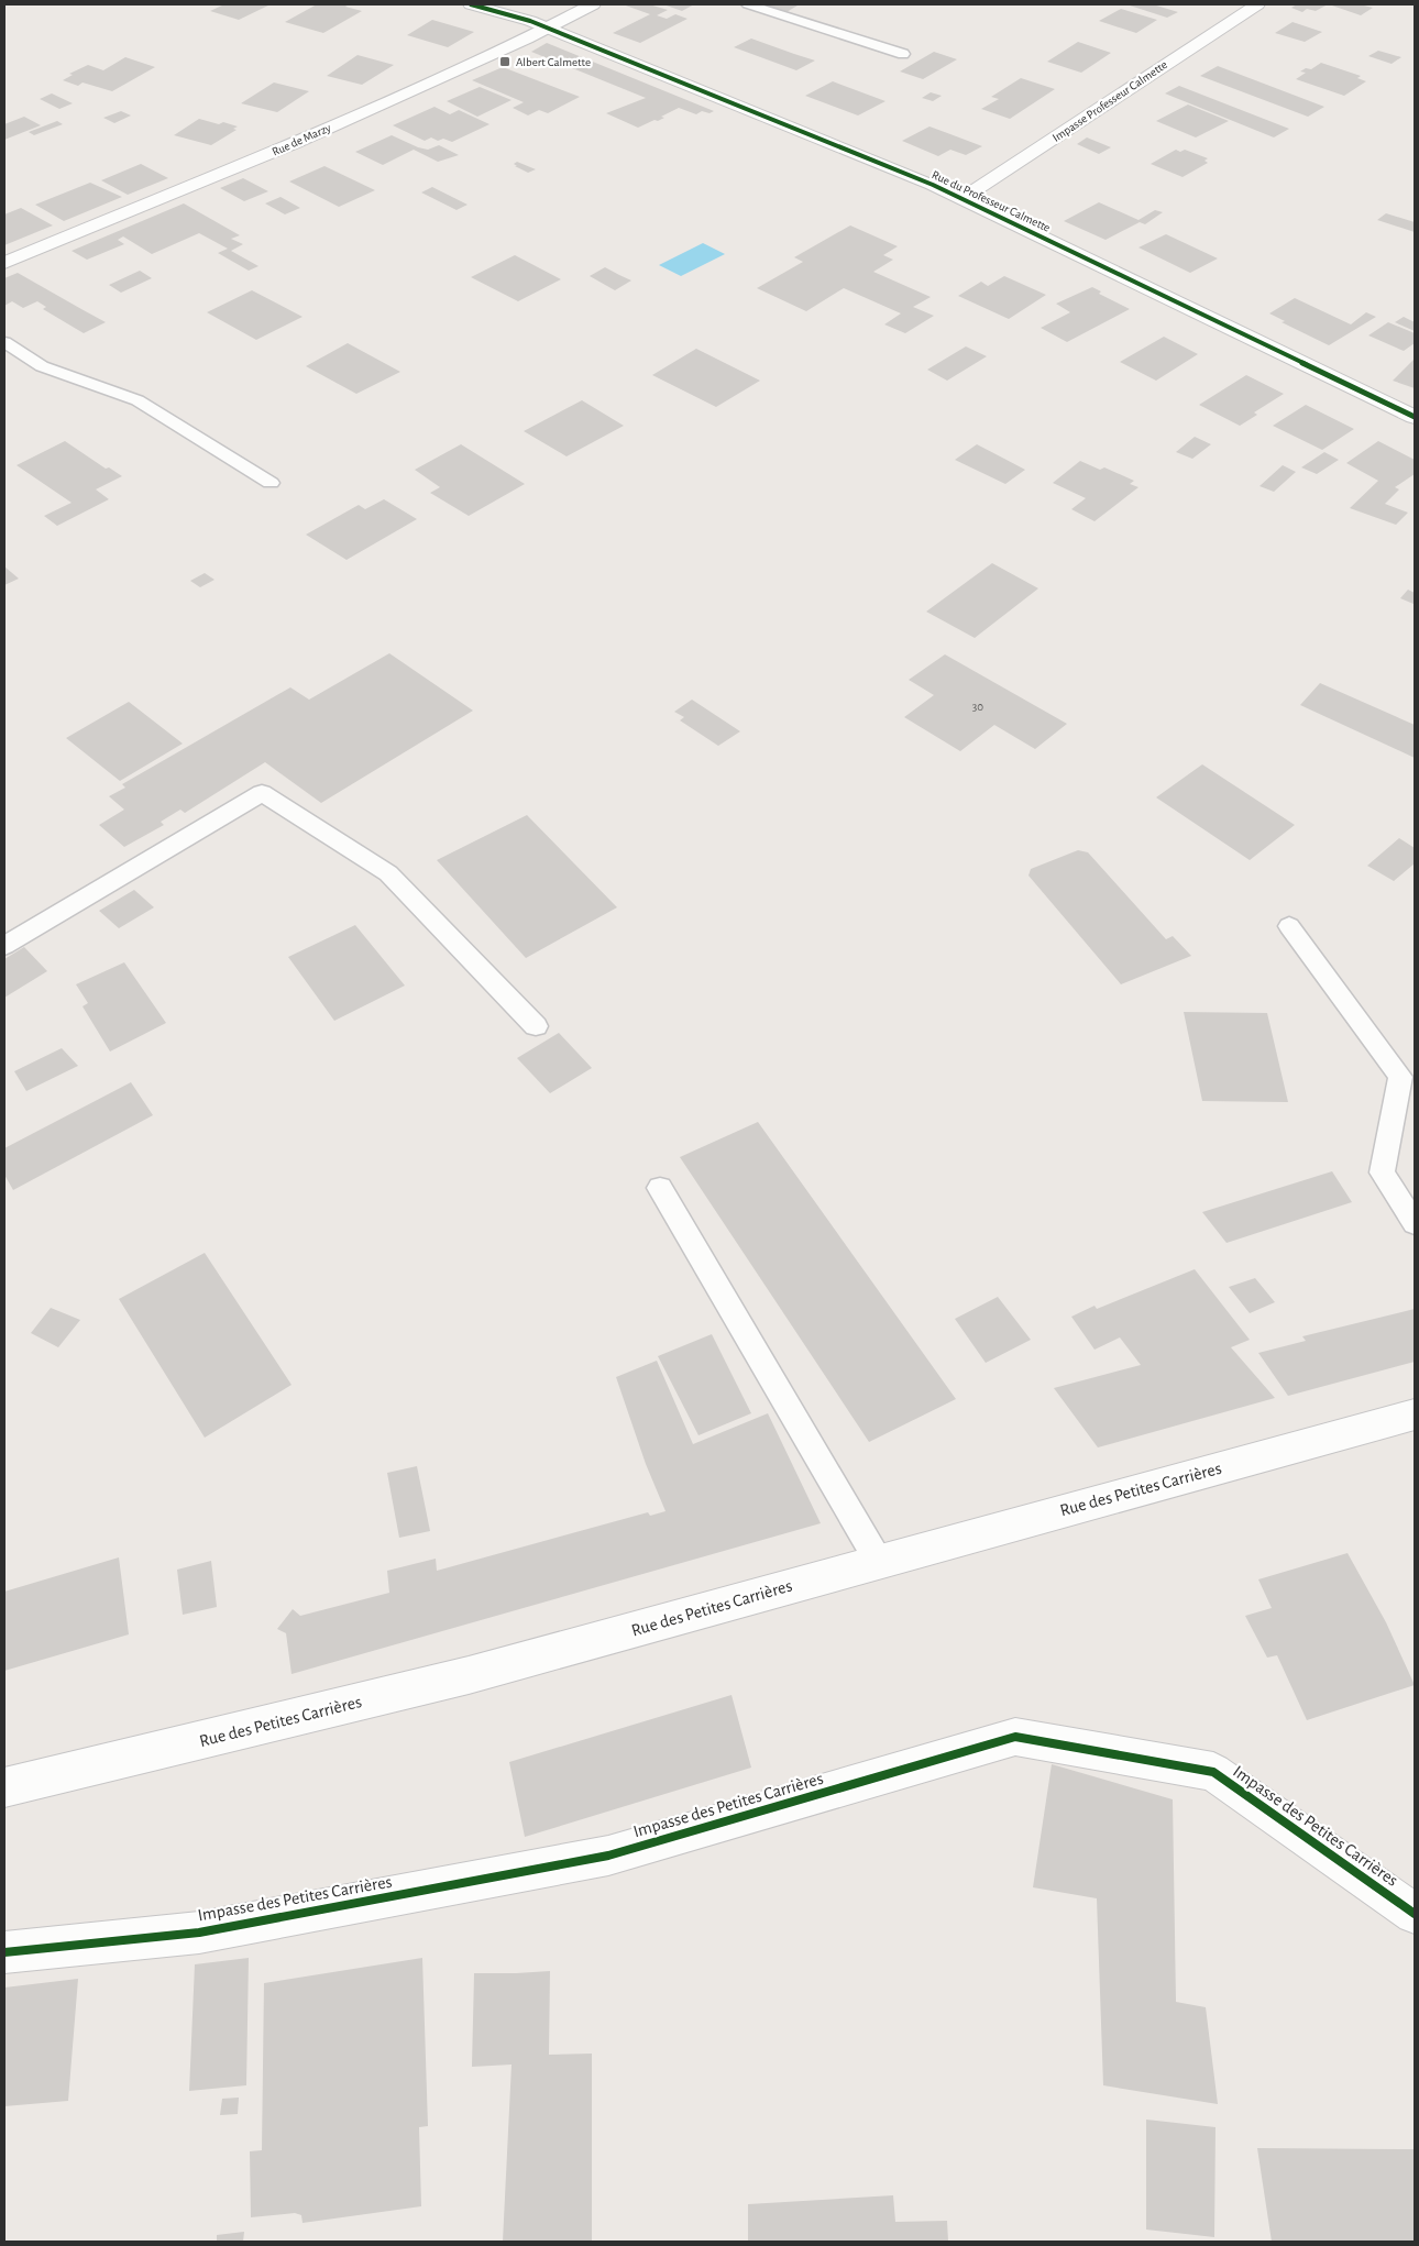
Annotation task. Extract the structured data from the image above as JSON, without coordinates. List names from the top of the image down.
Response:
{
  "streets": {
    "street": [
      "Impasse Professeur Calmette",
      "Rue de Marzy",
      "Rue du Professeur Calmette",
      "Rue des Petites Carrières",
      "Impasse des Petites Carrières"
    ]
  },
  "crossings": [
    ["Impasse Professeur Calmette", "Rue du Professeur Calmette"],
    ["Rue de Marzy", "Rue du Professeur Calmette"]
  ],
  "places": {
    "transit": ["Albert Calmette"]
  },
  "house_numbers": ["30"]
}
